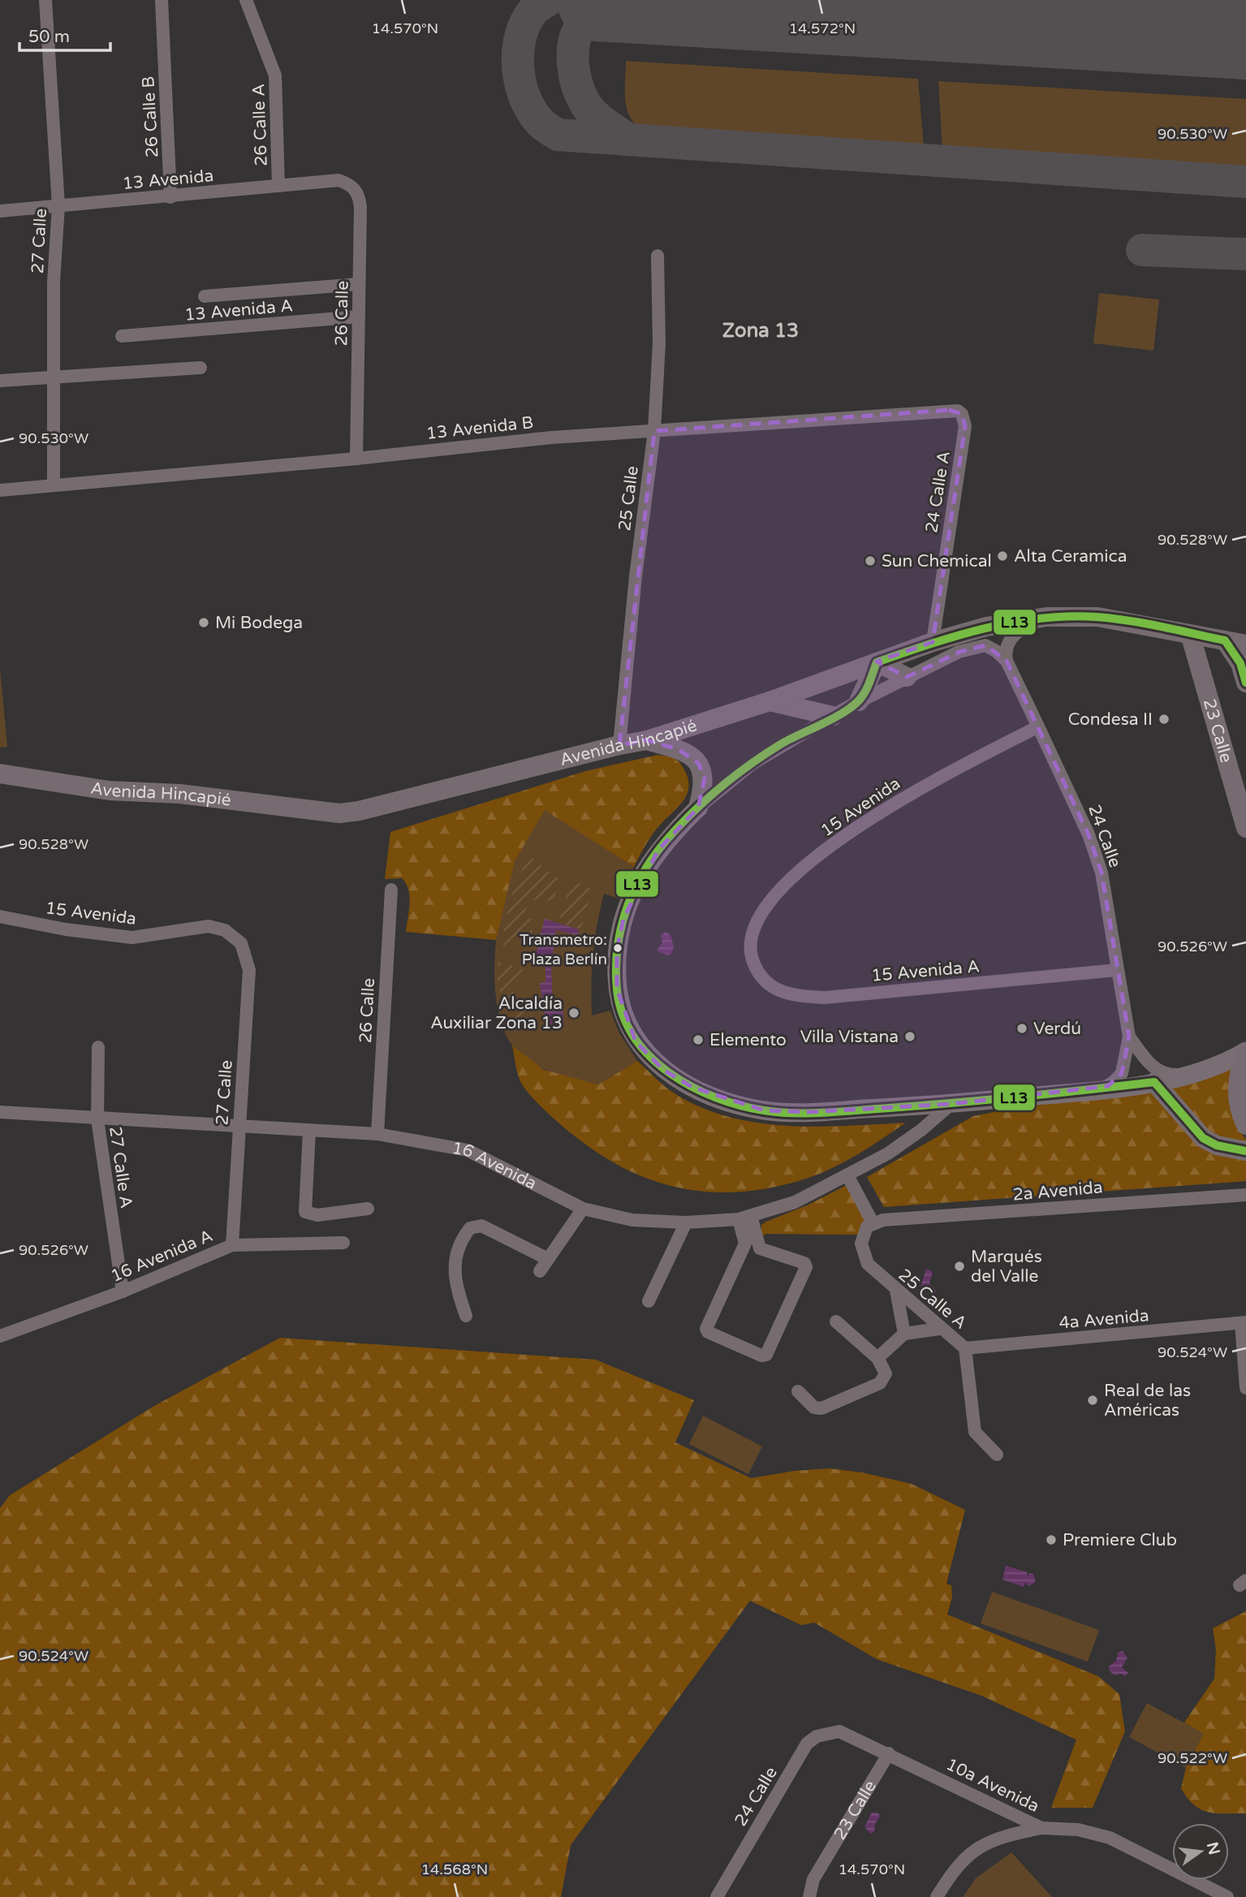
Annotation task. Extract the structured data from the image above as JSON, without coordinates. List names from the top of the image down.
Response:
{
  "streets": {
    "main road": ["23 Calle", "Avenida Hincapié"],
    "street": [
      "26 Calle B",
      "26 Calle A",
      "13 Avenida",
      "27 Calle",
      "13 Avenida A",
      "26 Calle",
      "13 Avenida B",
      "24 Calle A",
      "25 Calle",
      "15 Avenida",
      "24 Calle",
      "15 Avenida A",
      "27 Calle A",
      "16 Avenida",
      "2a Avenida",
      "16 Avenida A",
      "25 Calle A",
      "4a Avenida",
      "10a Avenida"
    ]
  },
  "crossings": [
    ["26 Calle B", "13 Avenida"],
    ["26 Calle A", "13 Avenida"],
    ["13 Avenida", "27 Calle"],
    ["13 Avenida", "26 Calle"],
    ["27 Calle", "13 Avenida B"],
    ["27 Calle", "15 Avenida"],
    ["27 Calle", "16 Avenida"],
    ["27 Calle", "16 Avenida A"],
    ["13 Avenida A", "26 Calle"],
    ["26 Calle", "13 Avenida B"],
    ["26 Calle", "16 Avenida"],
    ["13 Avenida B", "24 Calle A"],
    ["13 Avenida B", "25 Calle"],
    ["24 Calle A", "Avenida Hincapié"],
    ["25 Calle", "Avenida Hincapié"],
    ["23 Calle", "Avenida Hincapié"],
    ["23 Calle", "10a Avenida"],
    ["15 Avenida", "24 Calle"],
    ["15 Avenida", "15 Avenida A"],
    ["24 Calle", "15 Avenida A"],
    ["24 Calle", "10a Avenida"],
    ["27 Calle A", "16 Avenida"],
    ["27 Calle A", "16 Avenida A"],
    ["2a Avenida", "25 Calle A"],
    ["25 Calle A", "4a Avenida"]
  ],
  "districts": ["Zona 13"],
  "places": [
    "Alta Ceramica",
    "Sun Chemical",
    "Mi Bodega",
    "Condesa II",
    "Transmetro: Plaza Berlín",
    "Alcaldía Auxiliar Zona 13",
    "Verdú",
    "Villa Vistana",
    "Elemento",
    "Marqués del Valle",
    "Real de las Américas",
    "Premiere Club"
  ],
  "lines": ["transit line L13"],
  "scale_bar": "50 m",
  "north": "right",
  "coordinates": [
    "14.572°N",
    "14.570°N",
    "90.530°W",
    "90.528°W",
    "90.526°W",
    "90.524°W",
    "90.522°W",
    "14.568°N"
  ]
}
